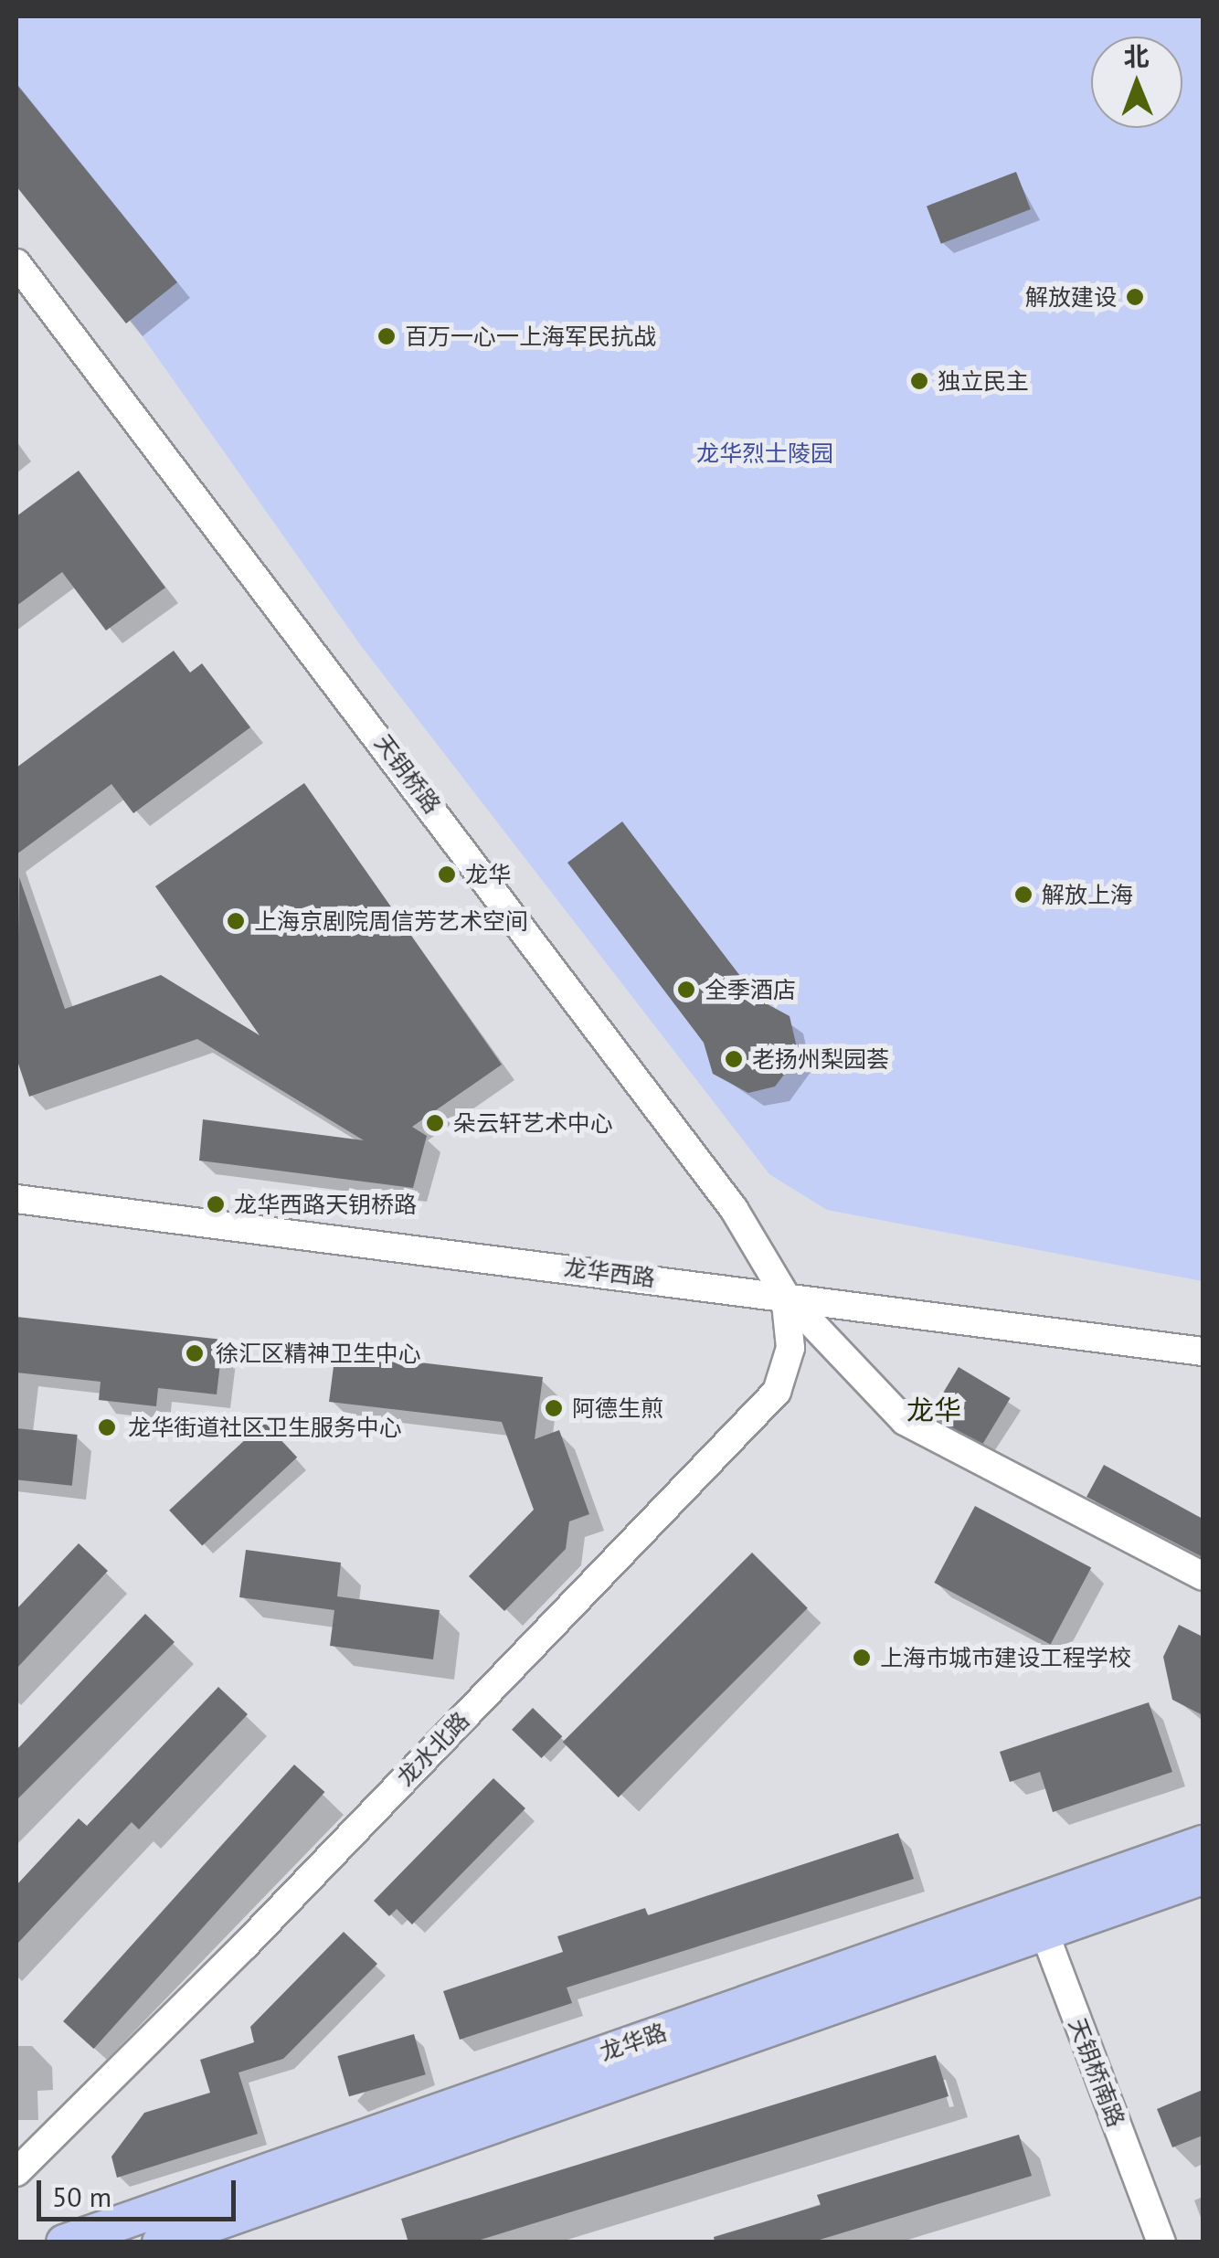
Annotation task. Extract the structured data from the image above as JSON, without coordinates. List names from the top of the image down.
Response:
{
  "streets": {
    "main road": ["龙华路"],
    "street": [
      "天钥桥路",
      "龙华西路",
      "龙水北路",
      "天钥桥南路"
    ]
  },
  "crossings": [
    ["天钥桥路", "龙华西路"],
    ["天钥桥路", "龙水北路"],
    ["龙华西路", "龙水北路"],
    ["龙华路", "天钥桥南路"]
  ],
  "districts": ["龙华"],
  "parks": ["龙华烈士陵园"],
  "places": [
    "解放建设",
    "百万一心一上海军民抗战",
    "独立民主",
    "龙华",
    "解放上海",
    "上海京剧院周信芳艺术空间",
    "全季酒店",
    "老扬州梨园荟",
    "朵云轩艺术中心",
    "龙华西路天钥桥路",
    "徐汇区精神卫生中心",
    "阿德生煎",
    "龙华街道社区卫生服务中心",
    "上海市城市建设工程学校"
  ],
  "scale_bar": "50 m",
  "north": "top"
}
